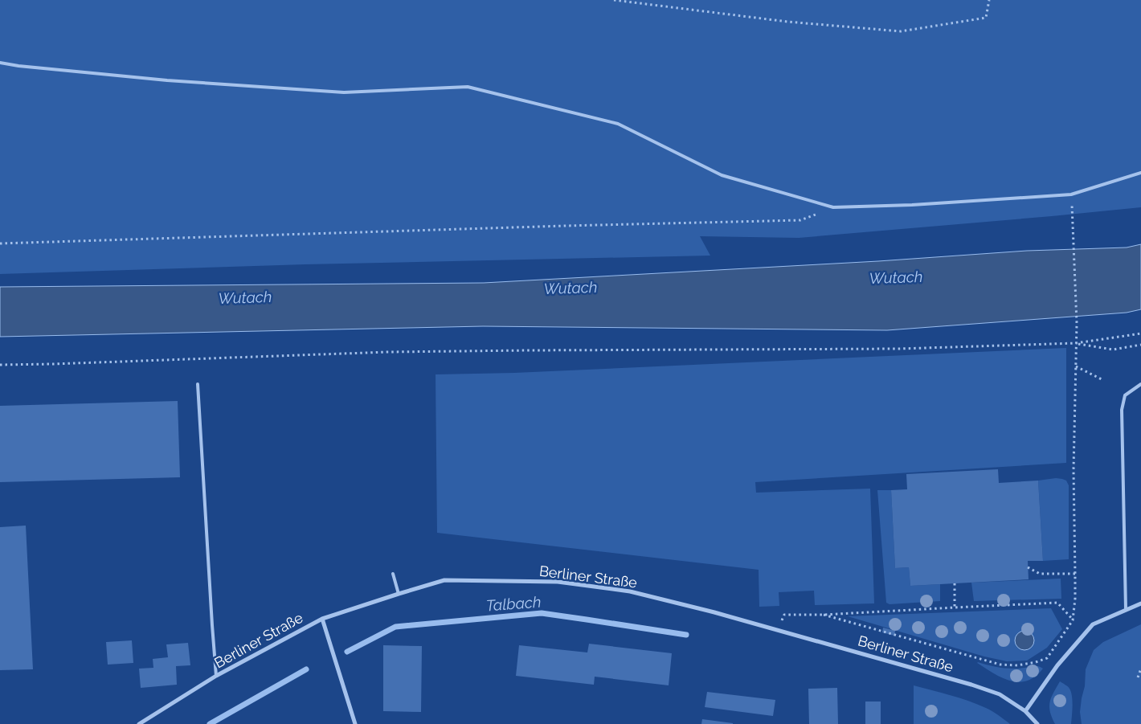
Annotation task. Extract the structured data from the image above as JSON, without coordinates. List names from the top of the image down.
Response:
{
  "streets": {
    "street": ["Berliner Straße"]
  },
  "water": ["Wutach", "Talbach"]
}
